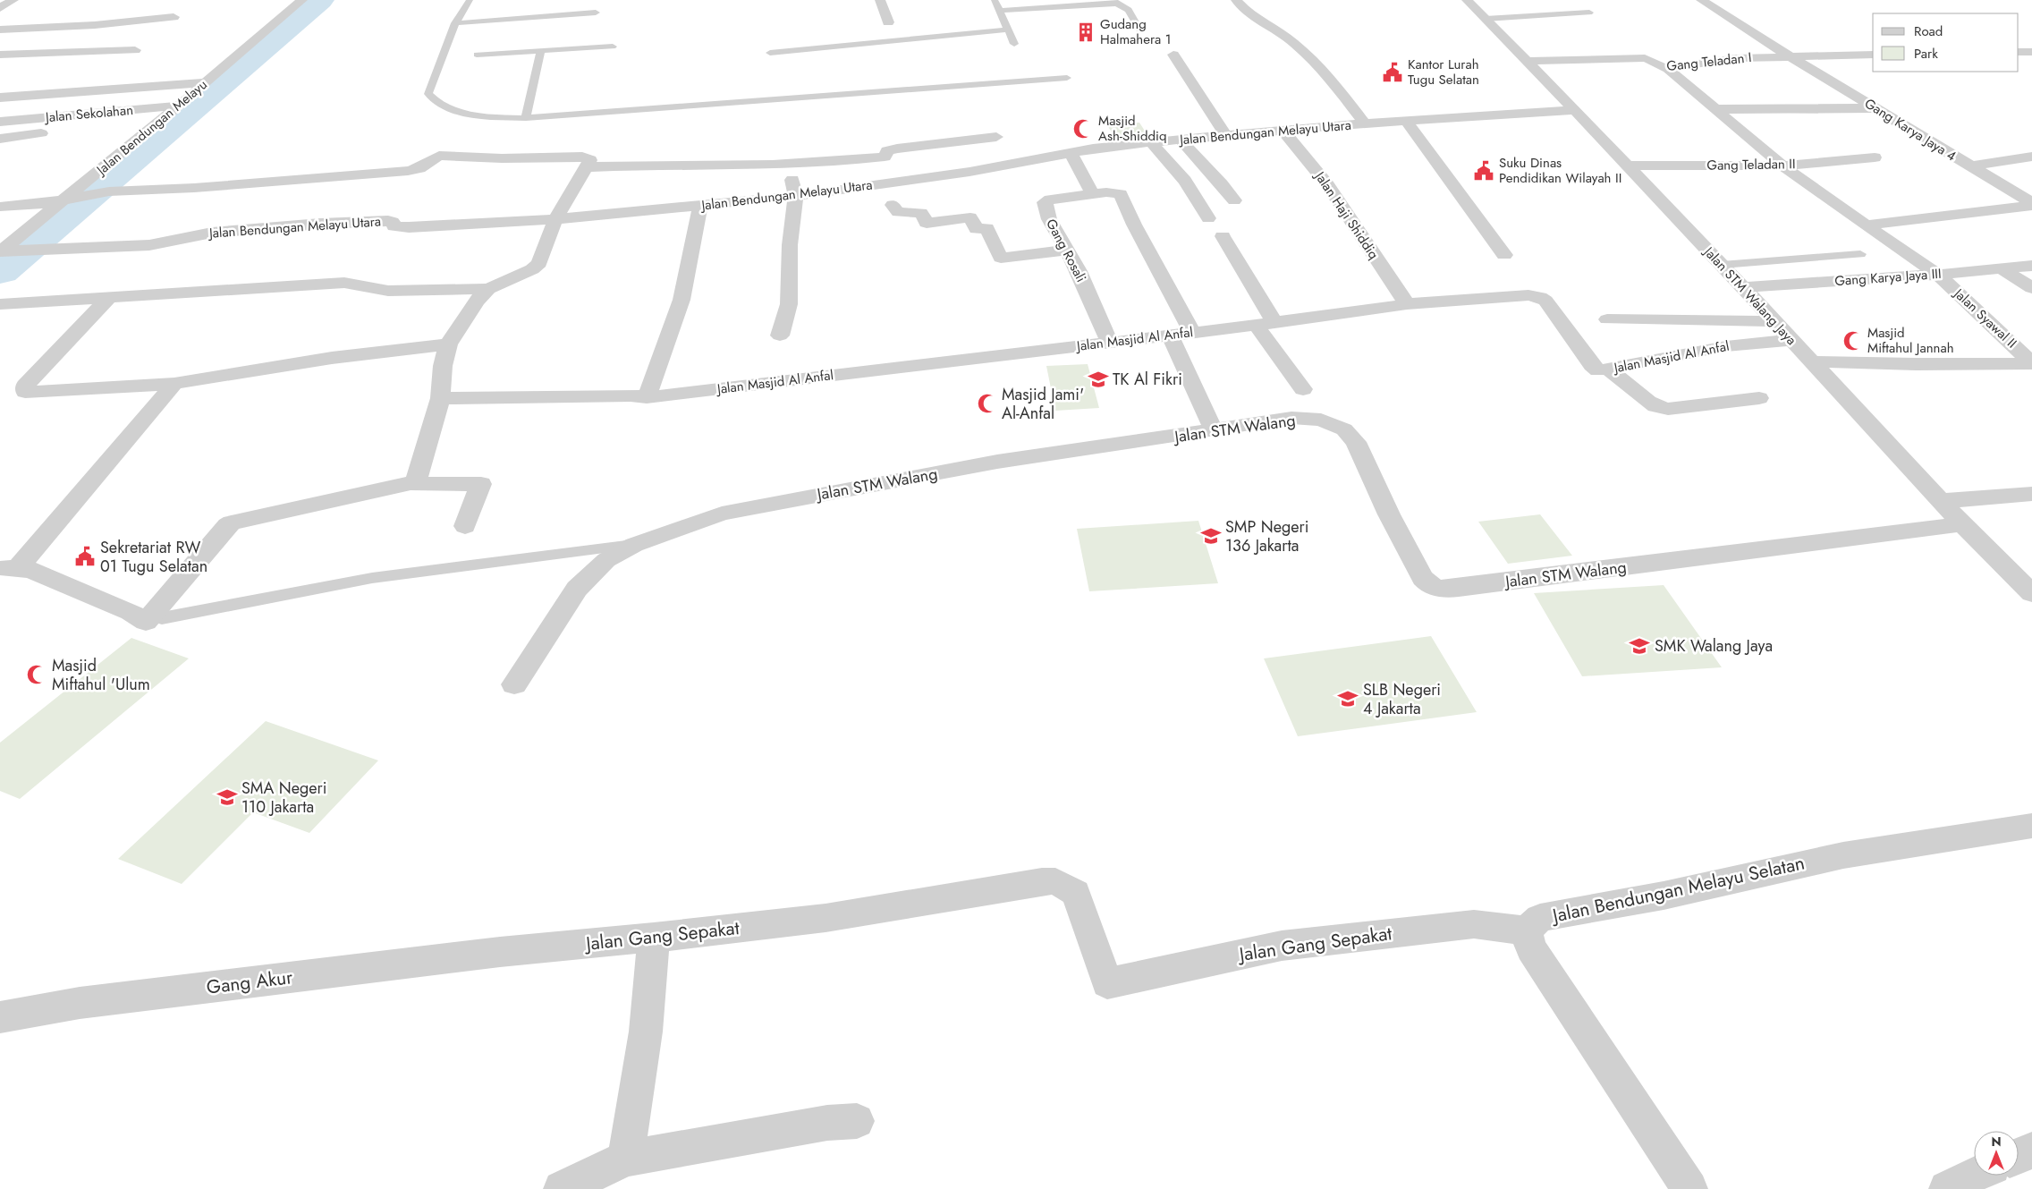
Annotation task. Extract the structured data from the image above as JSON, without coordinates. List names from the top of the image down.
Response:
{
  "streets": {
    "street": [
      "Gang Teladan I",
      "Jalan Sekolahan",
      "Jalan Bendungan Melayu",
      "Gang Karya Jaya 4",
      "Jalan Bendungan Melayu Utara",
      "Gang Teladan II",
      "Jalan Haji Shiddiq",
      "Gang Rosali",
      "Gang Karya Jaya III",
      "Jalan STM Walang Jaya",
      "Jalan Syawal II",
      "Jalan Masjid Al Anfal",
      "Jalan STM Walang",
      "Jalan Bendungan Melayu Selatan",
      "Jalan Gang Sepakat",
      "Gang Akur"
    ]
  },
  "crossings": [
    ["Gang Teladan I", "Gang Karya Jaya 4"],
    ["Gang Teladan I", "Jalan STM Walang Jaya"],
    ["Gang Teladan I", "Jalan Syawal II"],
    ["Jalan Sekolahan", "Jalan Bendungan Melayu"],
    ["Jalan Bendungan Melayu", "Jalan Bendungan Melayu Utara"],
    ["Jalan Bendungan Melayu Utara", "Jalan Haji Shiddiq"],
    ["Jalan Bendungan Melayu Utara", "Jalan STM Walang Jaya"],
    ["Gang Teladan II", "Jalan STM Walang Jaya"],
    ["Gang Teladan II", "Jalan Syawal II"],
    ["Jalan Haji Shiddiq", "Jalan Masjid Al Anfal"],
    ["Gang Rosali", "Jalan Masjid Al Anfal"],
    ["Gang Karya Jaya III", "Jalan STM Walang Jaya"],
    ["Gang Karya Jaya III", "Jalan Syawal II"],
    ["Jalan STM Walang Jaya", "Jalan Masjid Al Anfal"],
    ["Jalan STM Walang Jaya", "Jalan STM Walang"],
    ["Jalan Bendungan Melayu Selatan", "Jalan Gang Sepakat"],
    ["Jalan Gang Sepakat", "Gang Akur"]
  ],
  "places": {
    "building": ["Gudang Halmahera 1"],
    "public building": ["Kantor Lurah Tugu Selatan", "Suku Dinas Pendidikan Wilayah II", "Sekretariat RW 01 Tugu Selatan"],
    "mosque": [
      "Masjid Ash-Shiddiq",
      "Masjid Miftahul Jannah",
      "Masjid Jami' Al-Anfal",
      "Masjid Miftahul 'Ulum"
    ],
    "school or university": [
      "TK Al Fikri",
      "SMP Negeri 136 Jakarta",
      "SMK Walang Jaya",
      "SLB Negeri 4 Jakarta",
      "SMA Negeri 110 Jakarta"
    ]
  },
  "legend": ["Road", "Park"],
  "north": "top"
}
